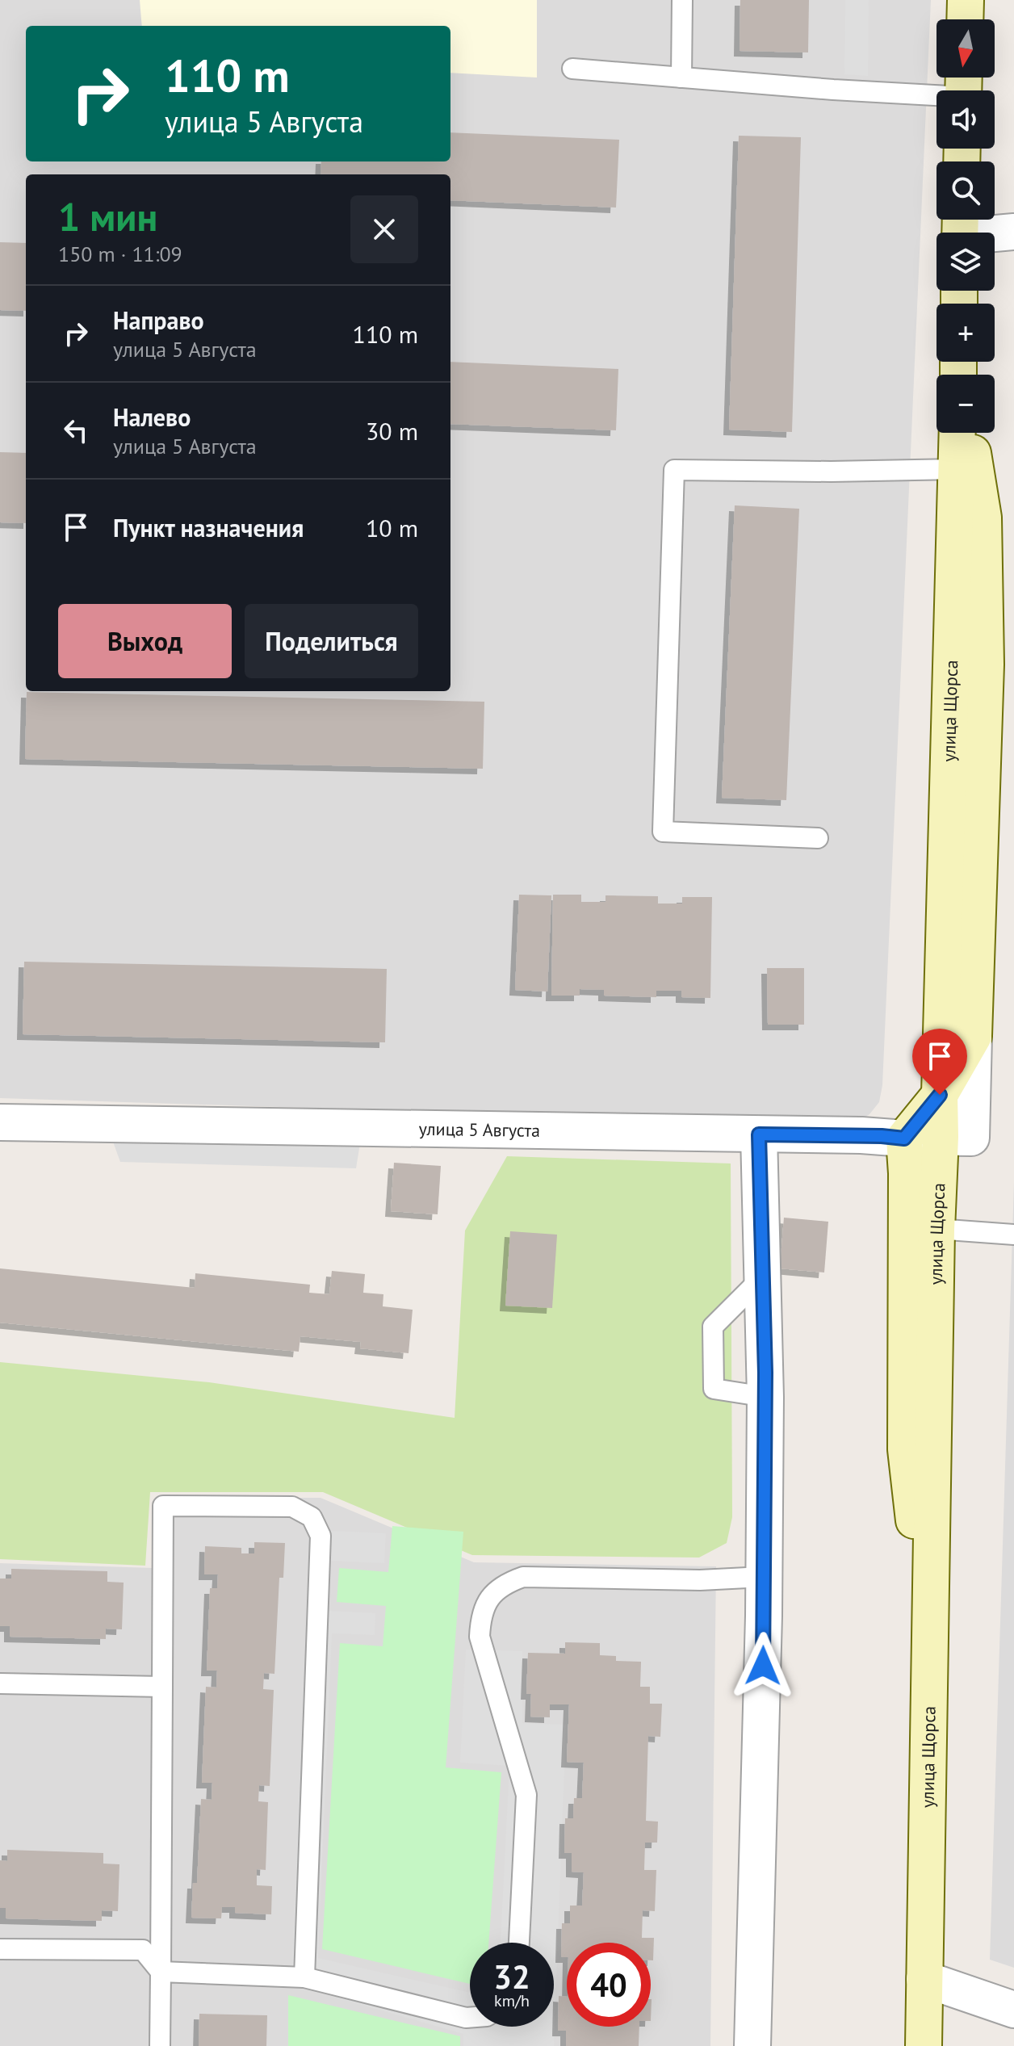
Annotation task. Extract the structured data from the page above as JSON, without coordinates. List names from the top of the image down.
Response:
{
  "streets": {
    "main road": ["улица Щорса"],
    "street": ["улица 5 Августа"]
  },
  "north": "bottom",
  "page": {
    "map_buttons": ["+", "−"],
    "turn": ["110 m", "улица 5 Августа"],
    "heading": ["1 мин", "150 m · 11:09"],
    "list": [
      {
        "name": "Направо",
        "note": "улица 5 Августа",
        "value": "110 m"
      },
      {
        "name": "Налево",
        "note": "улица 5 Августа",
        "value": "30 m"
      },
      {
        "name": "Пункт назначения",
        "value": "10 m"
      }
    ],
    "buttons": ["Выход", "Поделиться"],
    "speed": "32 km/h",
    "limit": "40"
  }
}
